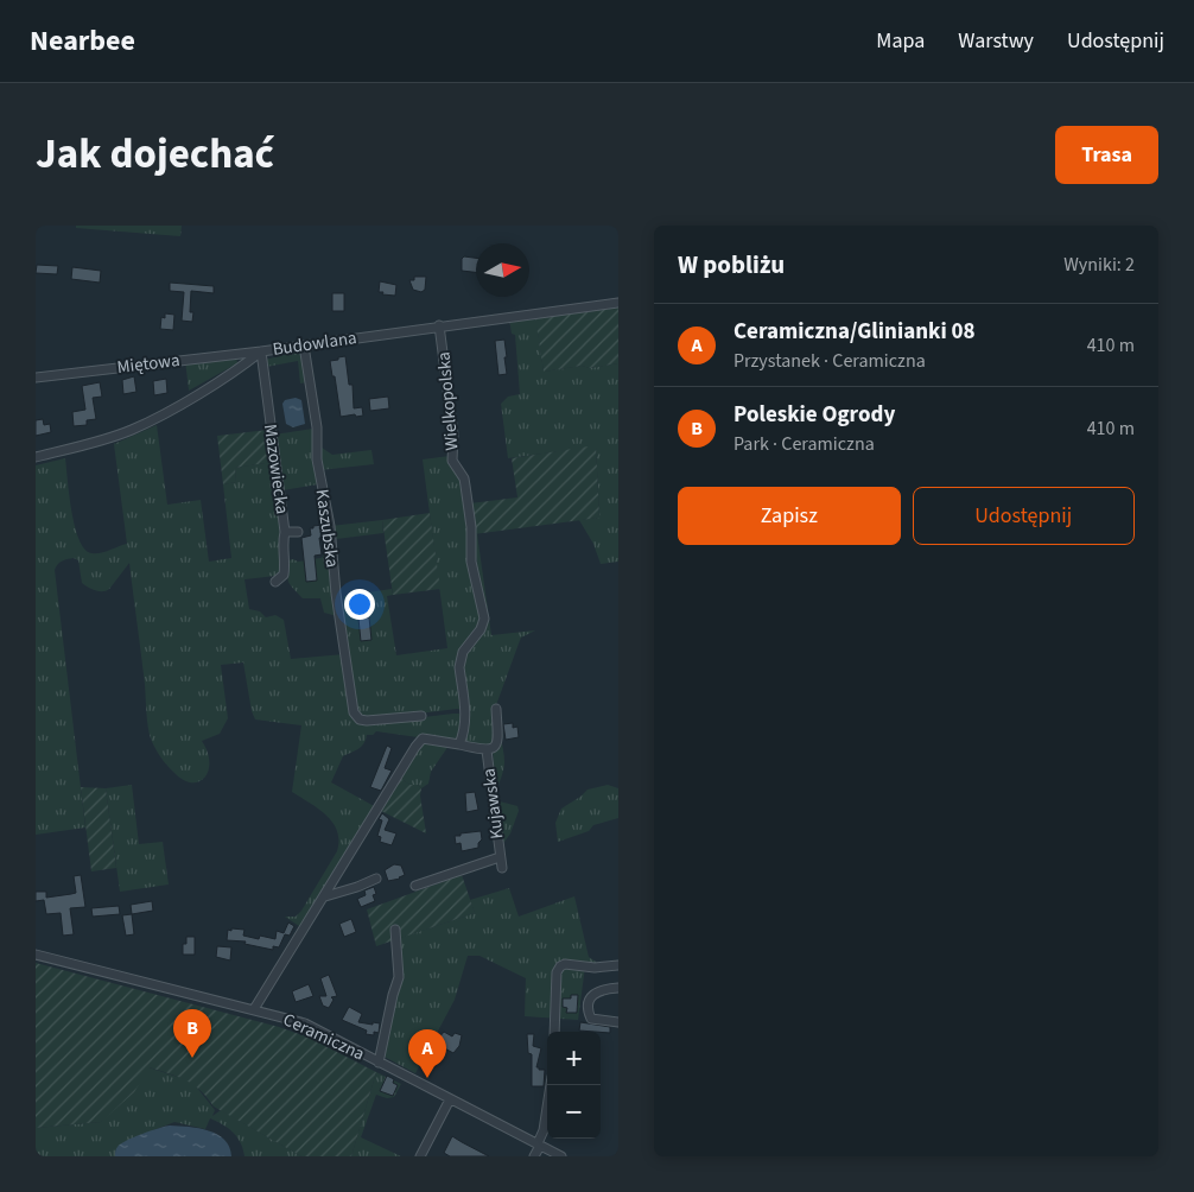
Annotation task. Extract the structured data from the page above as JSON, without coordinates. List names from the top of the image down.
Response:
{
  "streets": {
    "street": [
      "Budowlana",
      "Miętowa",
      "Wielkopolska",
      "Mazowiecka",
      "Kaszubska",
      "Kujawska",
      "Ceramiczna"
    ]
  },
  "crossings": [
    ["Budowlana", "Miętowa"],
    ["Budowlana", "Wielkopolska"],
    ["Budowlana", "Mazowiecka"],
    ["Budowlana", "Kaszubska"],
    ["Miętowa", "Mazowiecka"],
    ["Wielkopolska", "Kujawska"]
  ],
  "north": "right",
  "page": {
    "header": "Nearbee",
    "nav": ["Mapa", "Warstwy", "Udostępnij"],
    "title": "Jak dojechać",
    "buttons": [
      "Trasa",
      ["Zapisz", "Udostępnij"]
    ],
    "heading": ["W pobliżu", "Wyniki: 2"],
    "list": [
      {
        "mark": "A",
        "name": "Ceramiczna/Glinianki 08",
        "note": "Przystanek · Ceramiczna",
        "value": "410 m"
      },
      {
        "mark": "B",
        "name": "Poleskie Ogrody",
        "note": "Park · Ceramiczna",
        "value": "410 m"
      }
    ],
    "pins": ["B", "A"],
    "map_buttons": ["+", "−"]
  }
}
